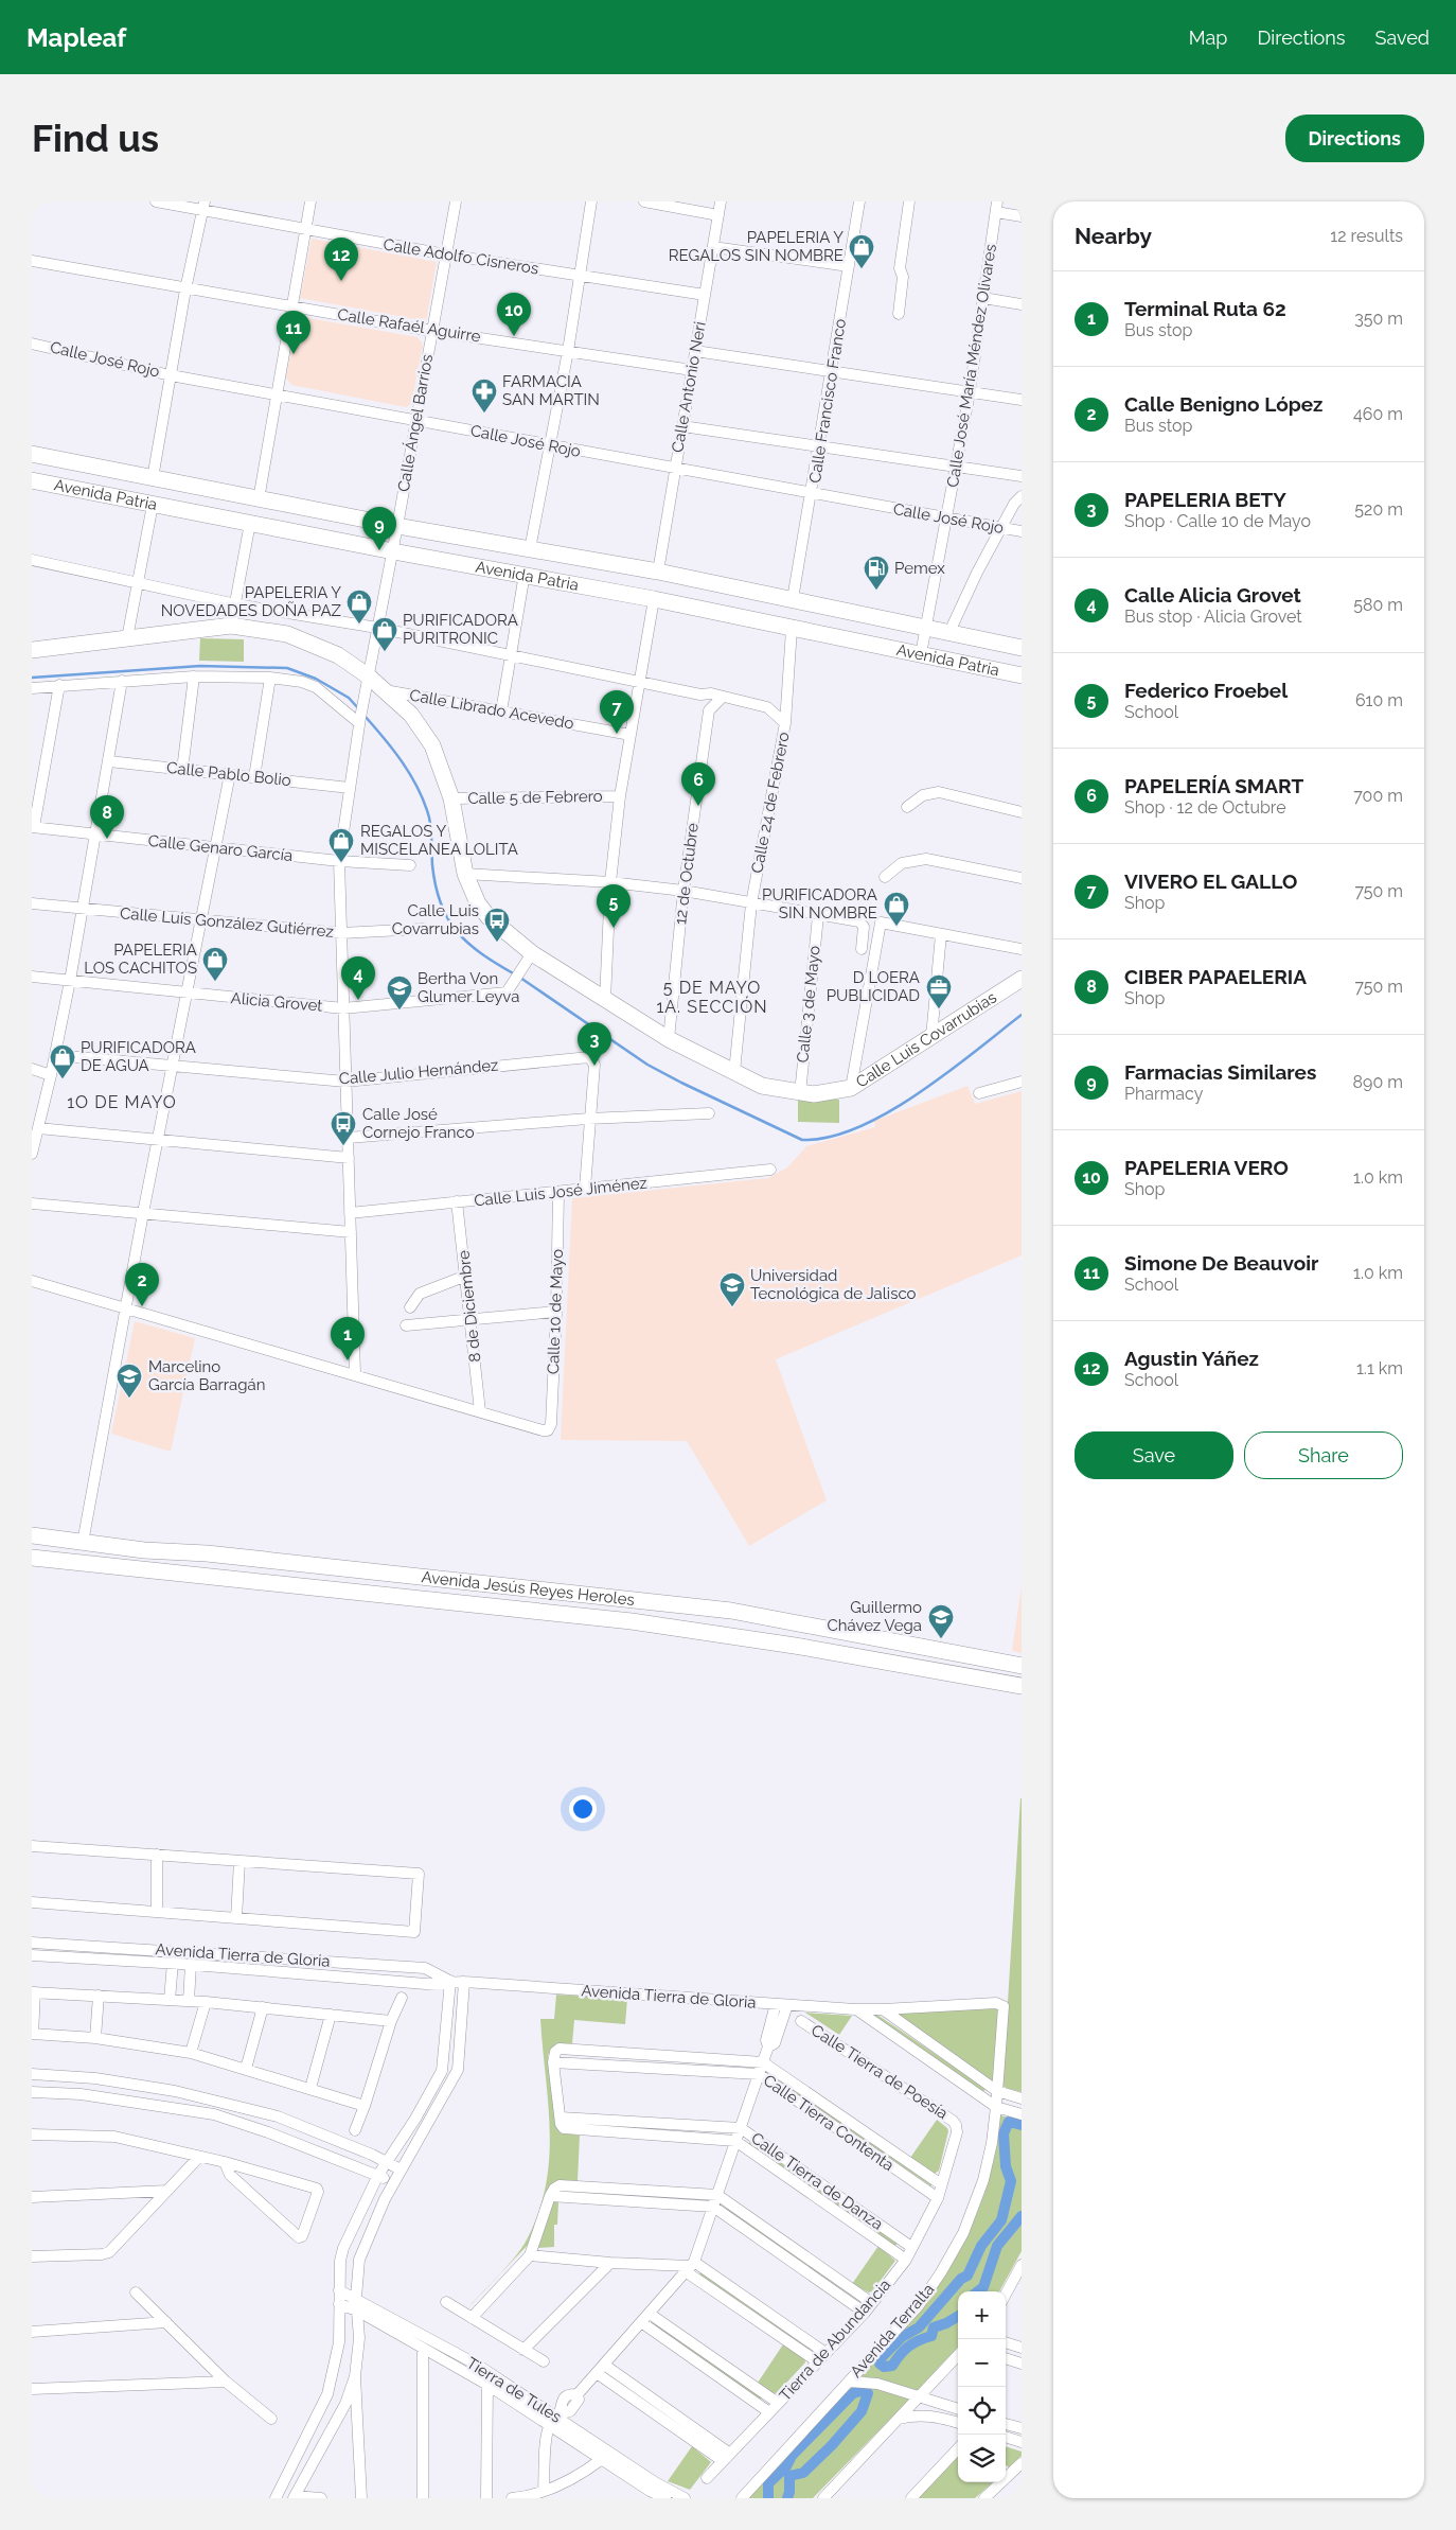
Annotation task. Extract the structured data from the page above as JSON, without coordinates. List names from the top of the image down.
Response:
{
  "streets": {
    "street": [
      "Calle Adolfo Cisneros",
      "Calle Rafaél Aguirre",
      "Calle José Rojo",
      "Calle José María Méndez Olivares",
      "Calle Antonio Neri",
      "Calle Francisco Franco",
      "Calle Ángel Barrios",
      "Avenida Patria",
      "Calle Librado Acevedo",
      "Calle Pablo Bolio",
      "Calle 5 de Febrero",
      "Calle 24 de Febrero",
      "Calle Genaro García",
      "12 de Octubre",
      "Calle Luis González Gutiérrez",
      "Alicia Grovet",
      "Calle 3 de Mayo",
      "Calle Luis Covarrubias",
      "Calle Julio Hernández",
      "Calle Luis José Jiménez",
      "8 de Diciembre",
      "Calle 10 de Mayo",
      "Avenida Jesús Reyes Heroles",
      "Avenida Tierra de Gloria",
      "Calle Tierra de Poesía",
      "Calle Tierra Contenta",
      "Calle Tierra de Danza",
      "Avenida Terralta",
      "Tierra de Abundancia",
      "Tierra de Tules"
    ]
  },
  "crossings": [
    ["Calle Adolfo Cisneros", "Calle Antonio Neri"],
    ["Calle Adolfo Cisneros", "Calle Ángel Barrios"],
    ["Calle Rafaél Aguirre", "Calle Antonio Neri"],
    ["Calle Rafaél Aguirre", "Calle Ángel Barrios"],
    ["Calle José Rojo", "Calle José María Méndez Olivares"],
    ["Calle José Rojo", "Calle Antonio Neri"],
    ["Calle José Rojo", "Calle Francisco Franco"],
    ["Calle José Rojo", "Calle Ángel Barrios"],
    ["Calle José María Méndez Olivares", "Avenida Patria"],
    ["Calle Antonio Neri", "Avenida Patria"],
    ["Calle Francisco Franco", "Avenida Patria"],
    ["Calle Ángel Barrios", "Avenida Patria"],
    ["Calle Ángel Barrios", "Calle Pablo Bolio"],
    ["Calle Ángel Barrios", "Calle Genaro García"],
    ["Calle Ángel Barrios", "Calle Luis González Gutiérrez"],
    ["Calle Ángel Barrios", "Alicia Grovet"],
    ["Calle Ángel Barrios", "Calle Luis Covarrubias"],
    ["Calle Ángel Barrios", "Calle Julio Hernández"],
    ["Calle Ángel Barrios", "Calle Luis José Jiménez"],
    ["Avenida Patria", "Calle 24 de Febrero"],
    ["Calle Librado Acevedo", "Calle Luis Covarrubias"],
    ["Calle 5 de Febrero", "Calle Luis Covarrubias"],
    ["Calle 24 de Febrero", "Calle Luis Covarrubias"],
    ["12 de Octubre", "Calle Luis Covarrubias"],
    ["Alicia Grovet", "Calle Luis Covarrubias"],
    ["Calle 3 de Mayo", "Calle Luis Covarrubias"],
    ["Calle Luis José Jiménez", "8 de Diciembre"],
    ["Calle Luis José Jiménez", "Calle 10 de Mayo"],
    ["8 de Diciembre", "Calle 10 de Mayo"],
    ["Avenida Tierra de Gloria", "Avenida Terralta"],
    ["Calle Tierra de Poesía", "Tierra de Abundancia"],
    ["Calle Tierra Contenta", "Tierra de Abundancia"],
    ["Calle Tierra de Danza", "Tierra de Abundancia"]
  ],
  "districts": ["5 DE MAYO 1A. SECCIÓN", "1O DE MAYO"],
  "places": {
    "shop": [
      "PAPELERIA Y REGALOS SIN NOMBRE",
      "PAPELERIA Y NOVEDADES DOÑA PAZ",
      "PURIFICADORA PURITRONIC",
      "REGALOS Y MISCELANEA LOLITA",
      "PURIFICADORA SIN NOMBRE",
      "PAPELERIA LOS CACHITOS",
      "PURIFICADORA DE AGUA"
    ],
    "pharmacy": ["FARMACIA SAN MARTIN"],
    "fuel station": ["Pemex"],
    "bus stop": ["Calle Luis Covarrubias", "Calle José Cornejo Franco"],
    "office": ["D LOERA PUBLICIDAD"],
    "school or university": [
      "Bertha Von Glumer Leyva",
      "Universidad Tecnológica de Jalisco",
      "Marcelino García Barragán",
      "Guillermo Chávez Vega"
    ]
  },
  "page": {
    "header": "Mapleaf",
    "nav": ["Map", "Directions", "Saved"],
    "buttons": [
      "Directions",
      ["Save", "Share"]
    ],
    "title": "Find us",
    "heading": ["Nearby", "12 results"],
    "pins": [
      "12",
      "10",
      "11",
      "9",
      "7",
      "6",
      "8",
      "5",
      "4",
      "3",
      "2",
      "1"
    ],
    "list": [
      {
        "mark": "1",
        "name": "Terminal Ruta 62",
        "note": "Bus stop",
        "value": "350 m"
      },
      {
        "mark": "2",
        "name": "Calle Benigno López",
        "note": "Bus stop",
        "value": "460 m"
      },
      {
        "mark": "3",
        "name": "PAPELERIA BETY",
        "note": "Shop · Calle 10 de Mayo",
        "value": "520 m"
      },
      {
        "mark": "4",
        "name": "Calle Alicia Grovet",
        "note": "Bus stop · Alicia Grovet",
        "value": "580 m"
      },
      {
        "mark": "5",
        "name": "Federico Froebel",
        "note": "School",
        "value": "610 m"
      },
      {
        "mark": "6",
        "name": "PAPELERÍA SMART",
        "note": "Shop · 12 de Octubre",
        "value": "700 m"
      },
      {
        "mark": "7",
        "name": "VIVERO EL GALLO",
        "note": "Shop",
        "value": "750 m"
      },
      {
        "mark": "8",
        "name": "CIBER PAPAELERIA",
        "note": "Shop",
        "value": "750 m"
      },
      {
        "mark": "9",
        "name": "Farmacias Similares",
        "note": "Pharmacy",
        "value": "890 m"
      },
      {
        "mark": "10",
        "name": "PAPELERIA VERO",
        "note": "Shop",
        "value": "1.0 km"
      },
      {
        "mark": "11",
        "name": "Simone De Beauvoir",
        "note": "School",
        "value": "1.0 km"
      },
      {
        "mark": "12",
        "name": "Agustin Yáñez",
        "note": "School",
        "value": "1.1 km"
      }
    ],
    "map_buttons": ["+", "−"]
  }
}
